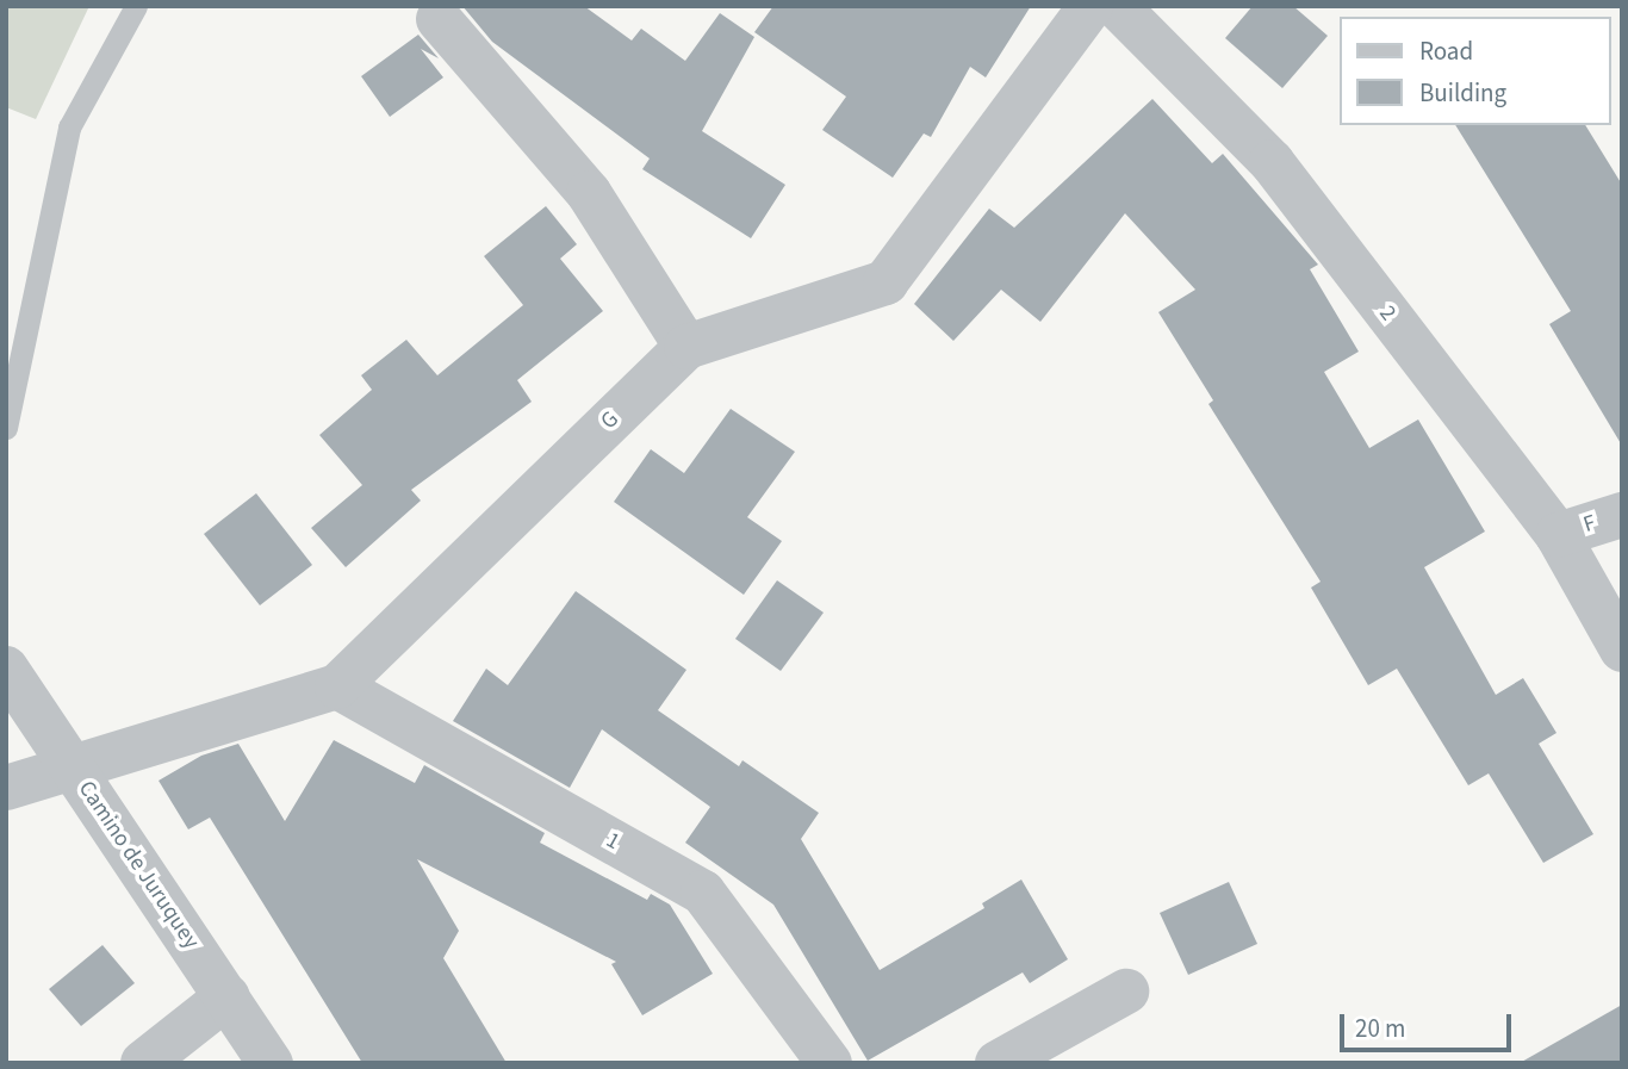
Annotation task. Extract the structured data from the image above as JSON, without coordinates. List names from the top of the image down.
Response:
{
  "streets": {
    "street": [
      "2",
      "G",
      "F",
      "1",
      "Camino de Juruquey"
    ]
  },
  "crossings": [
    ["2", "F"],
    ["G", "1"],
    ["G", "Camino de Juruquey"]
  ],
  "legend": ["Road", "Building"],
  "scale_bar": "20 m"
}
